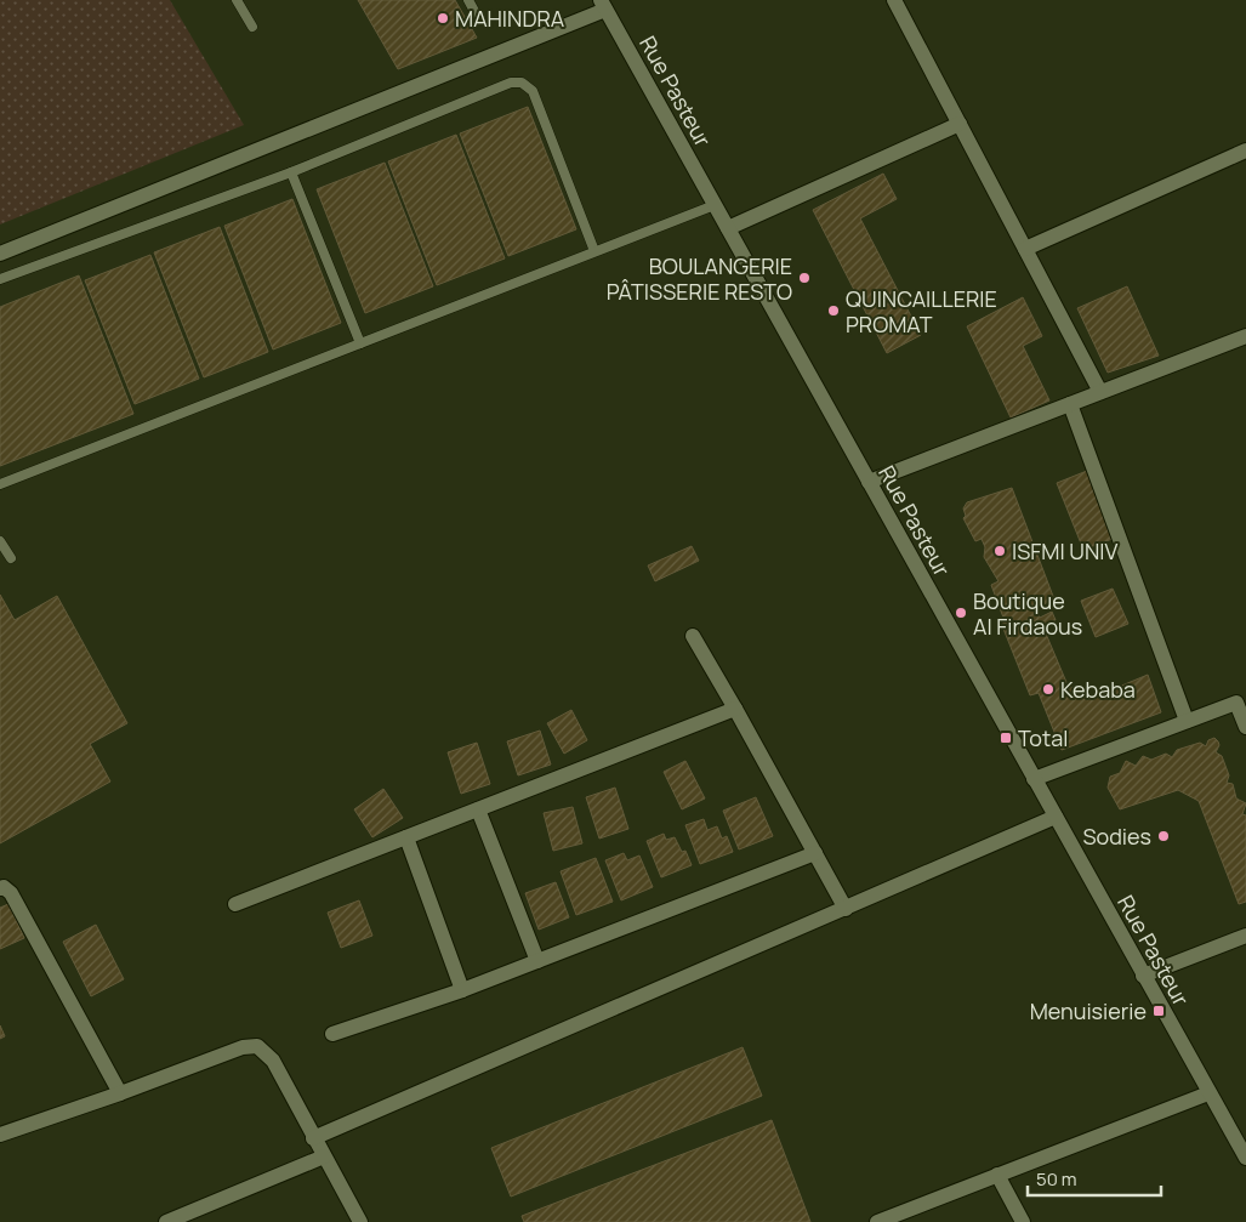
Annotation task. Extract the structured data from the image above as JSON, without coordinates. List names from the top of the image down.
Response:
{
  "streets": {
    "street": ["Rue Pasteur"]
  },
  "places": {
    "other": [
      "MAHINDRA",
      "BOULANGERIE PÂTISSERIE RESTO",
      "QUINCAILLERIE PROMAT",
      "ISFMI UNIV",
      "Boutique Al Firdaous",
      "Kebaba",
      "Sodies"
    ],
    "transit": ["Total", "Menuisierie"]
  },
  "scale_bar": "50 m"
}
